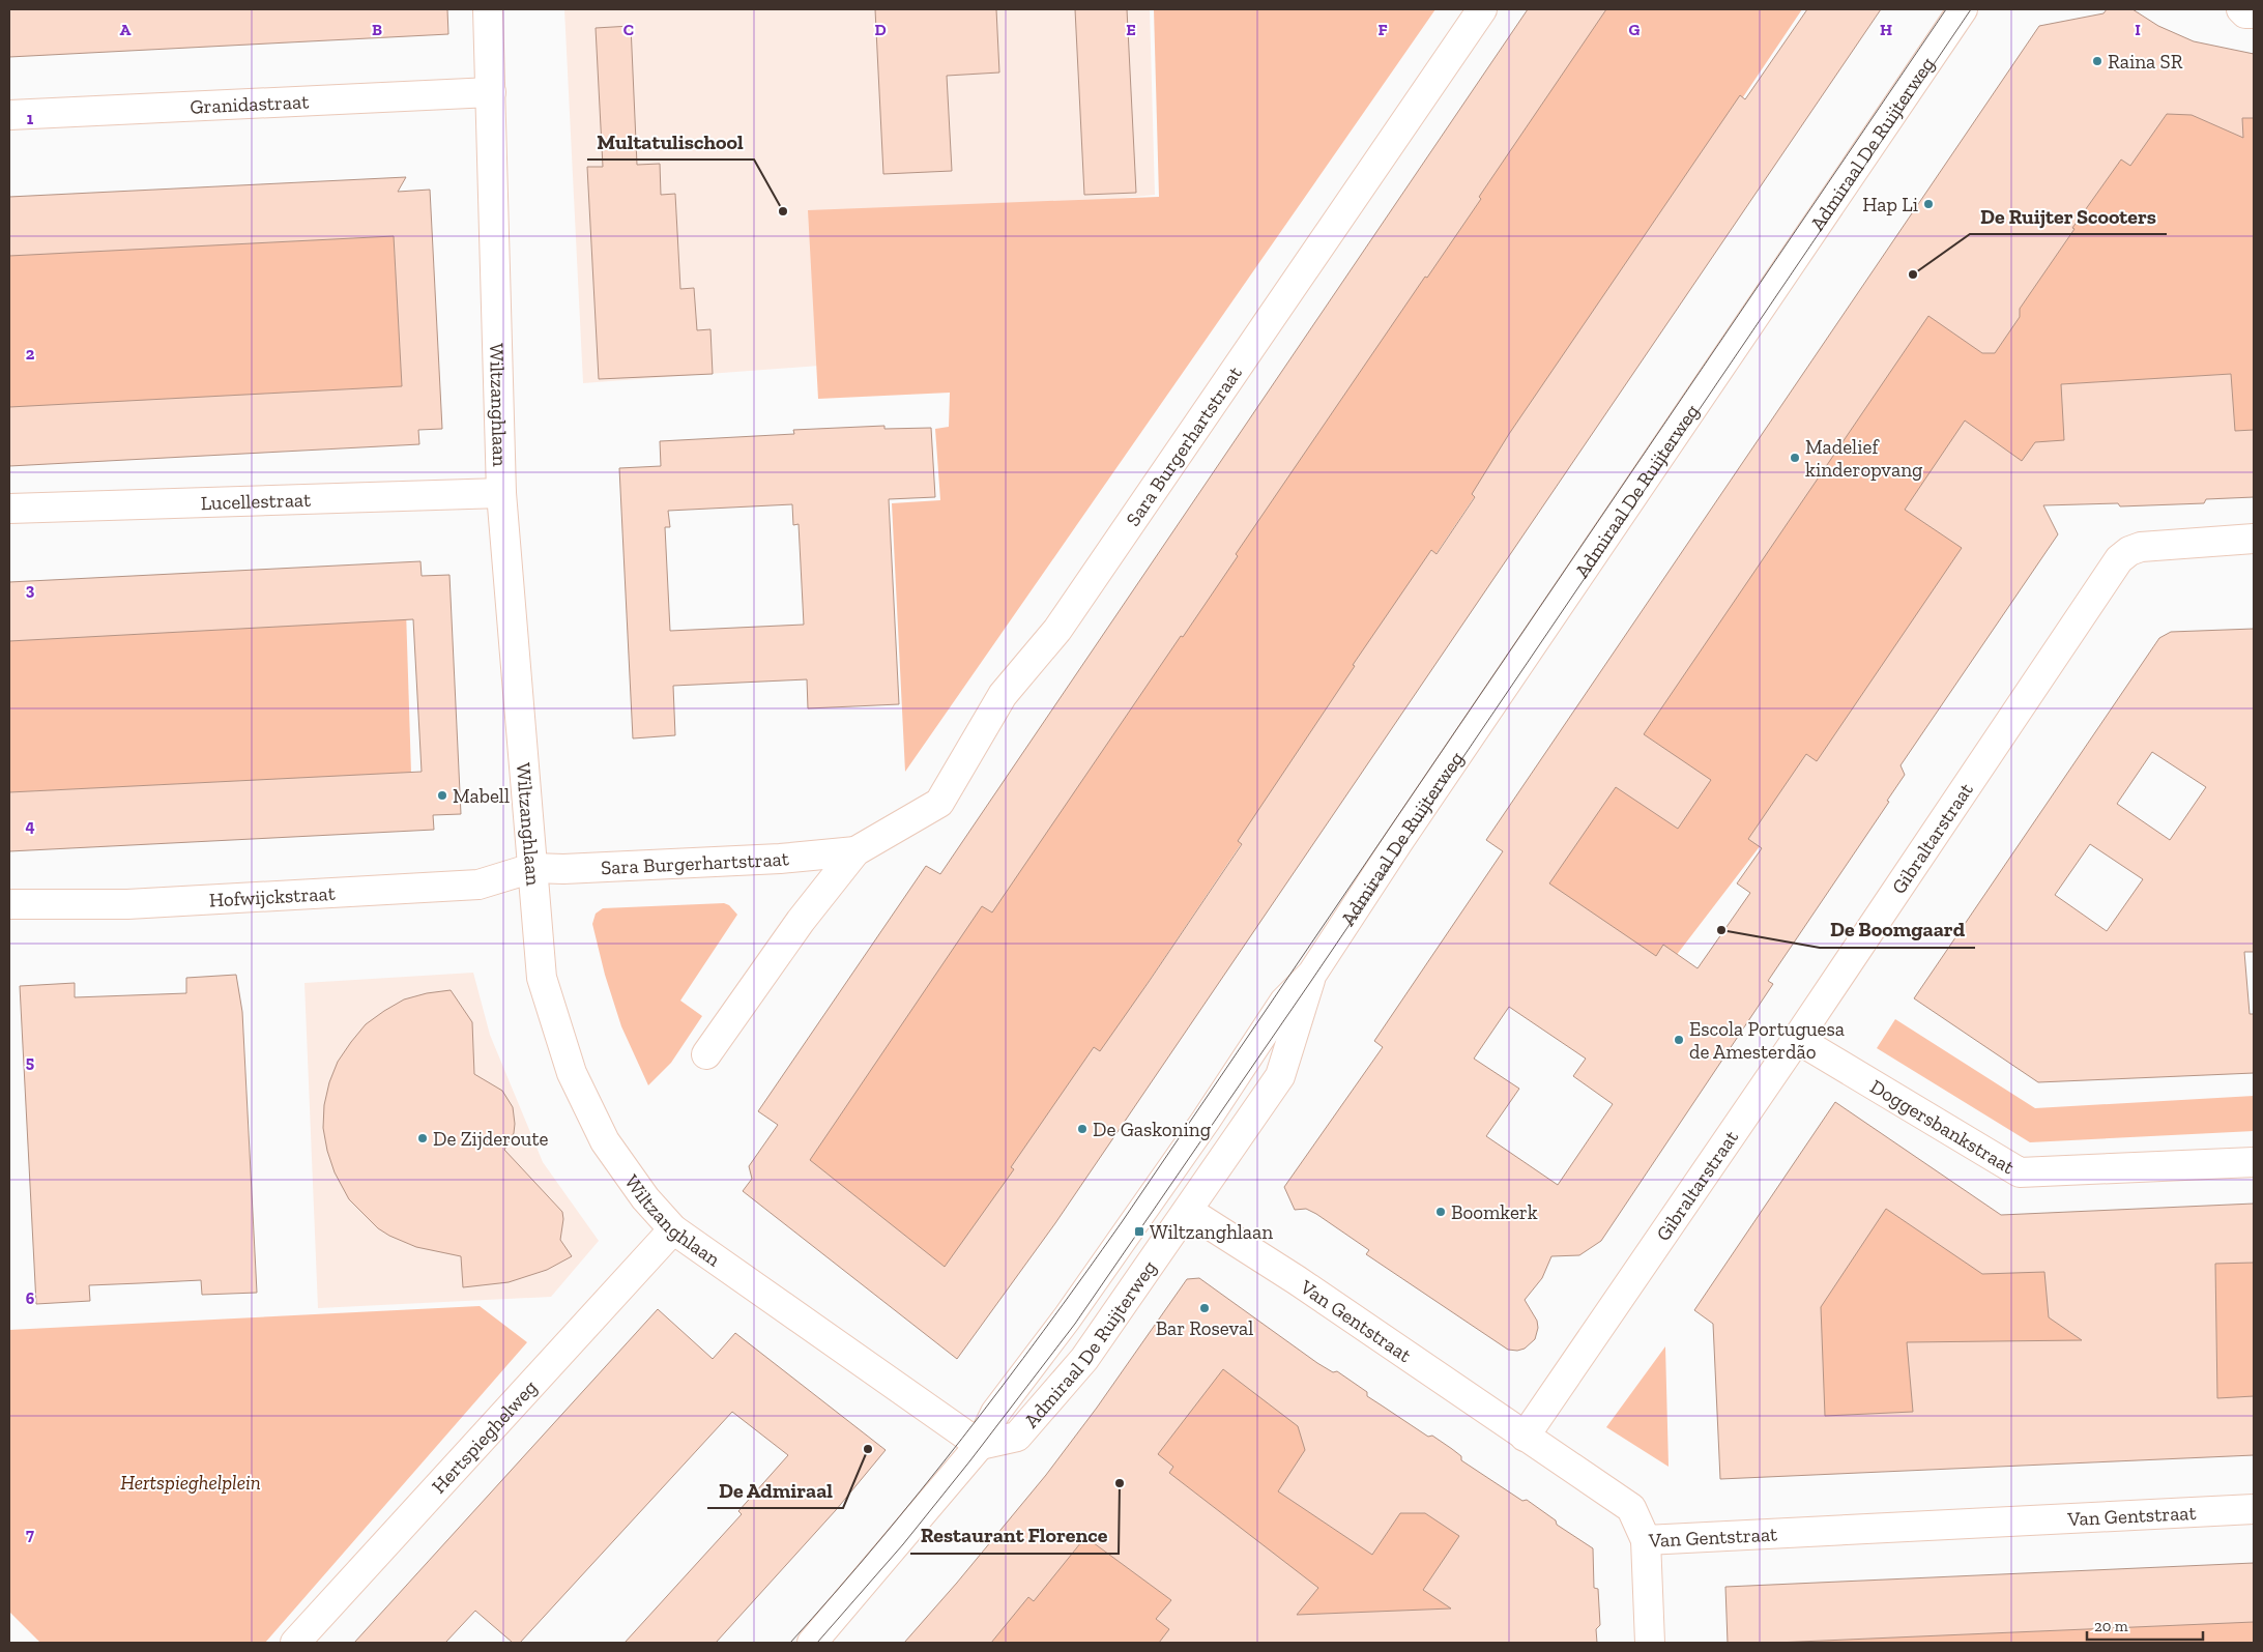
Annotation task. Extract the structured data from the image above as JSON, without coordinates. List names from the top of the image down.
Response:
{
  "streets": {
    "street": [
      "Granidastraat",
      "Admiraal De Ruijterweg",
      "Wiltzanghlaan",
      "Sara Burgerhartstraat",
      "Lucellestraat",
      "Gibraltarstraat",
      "Hofwijckstraat",
      "Doggersbankstraat",
      "Van Gentstraat",
      "Hertspieghelweg"
    ]
  },
  "crossings": [
    ["Granidastraat", "Wiltzanghlaan"],
    ["Admiraal De Ruijterweg", "Wiltzanghlaan"],
    ["Admiraal De Ruijterweg", "Van Gentstraat"],
    ["Wiltzanghlaan", "Sara Burgerhartstraat"],
    ["Wiltzanghlaan", "Lucellestraat"],
    ["Wiltzanghlaan", "Hofwijckstraat"],
    ["Wiltzanghlaan", "Hertspieghelweg"],
    ["Sara Burgerhartstraat", "Hofwijckstraat"],
    ["Gibraltarstraat", "Doggersbankstraat"],
    ["Gibraltarstraat", "Van Gentstraat"]
  ],
  "parks": ["Hertspieghelplein"],
  "places": {
    "other": [
      "Raina SR",
      "Hap Li",
      "Multatulischool",
      "De Ruijter Scooters",
      "Madelief kinderopvang",
      "Mabell",
      "De Boomgaard",
      "Escola Portuguesa de Amesterdão",
      "De Gaskoning",
      "De Zijderoute",
      "Boomkerk",
      "Bar Roseval",
      "De Admiraal",
      "Restaurant Florence"
    ],
    "transit": ["Wiltzanghlaan"]
  },
  "scale_bar": "20 m",
  "grid": {
    "columns": [
      "A",
      "B",
      "C",
      "D",
      "E",
      "F",
      "G",
      "H",
      "I"
    ],
    "rows": [
      "1",
      "2",
      "3",
      "4",
      "5",
      "6",
      "7"
    ]
  }
}
